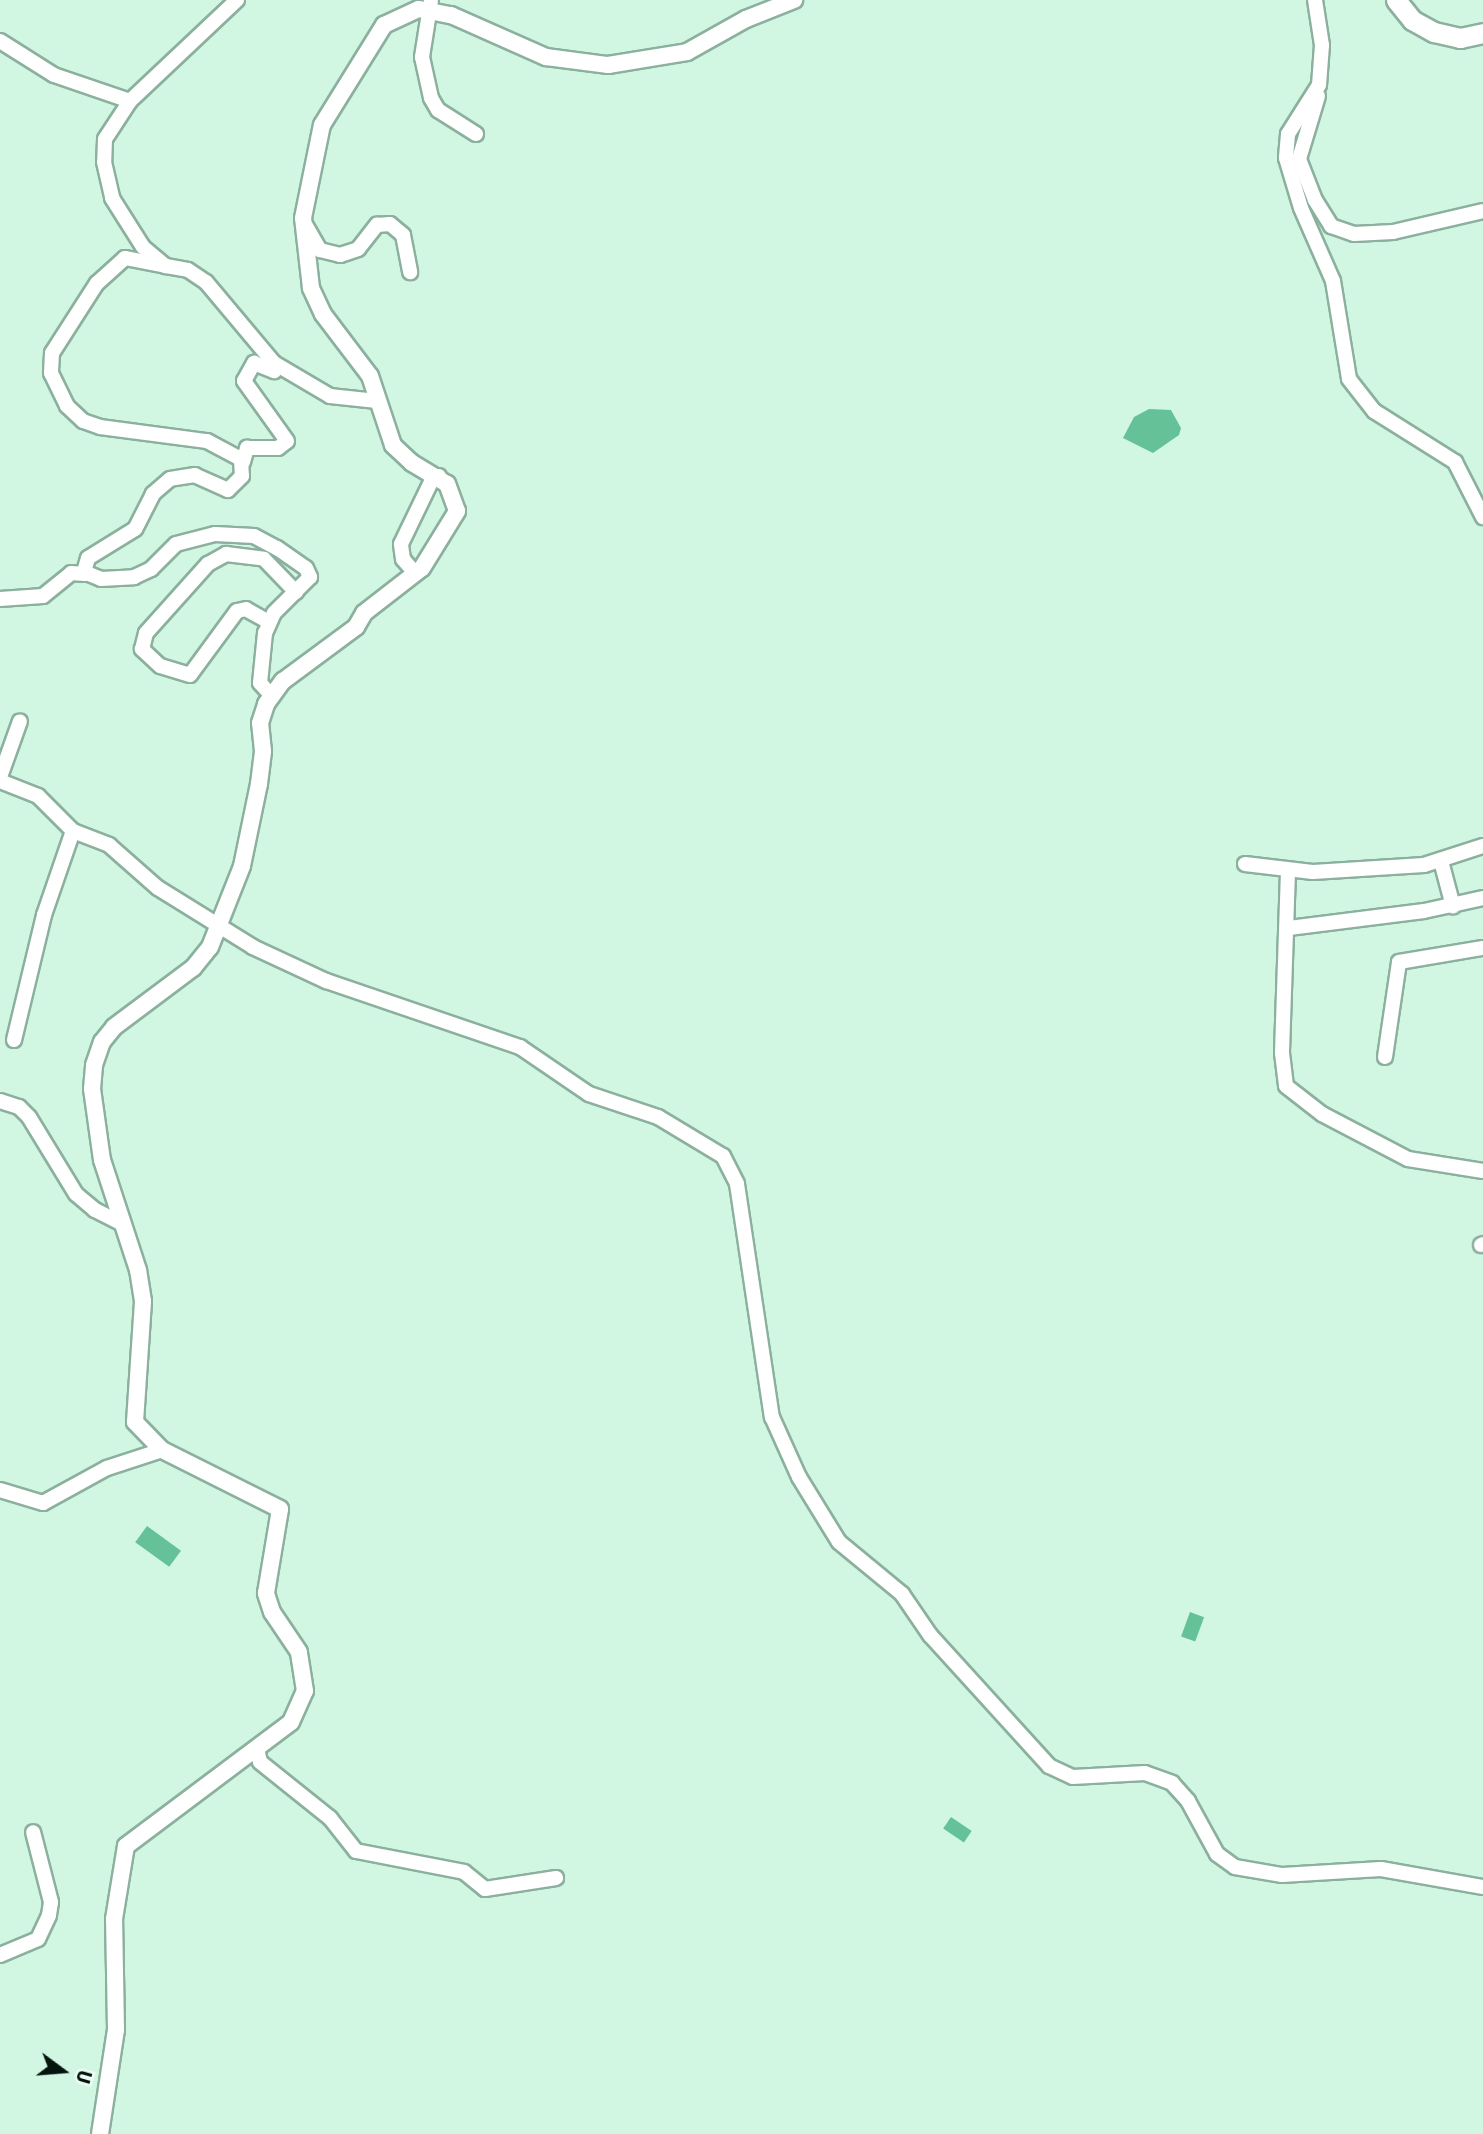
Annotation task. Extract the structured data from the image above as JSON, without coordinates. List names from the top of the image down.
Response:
{
  "north": "right"
}
